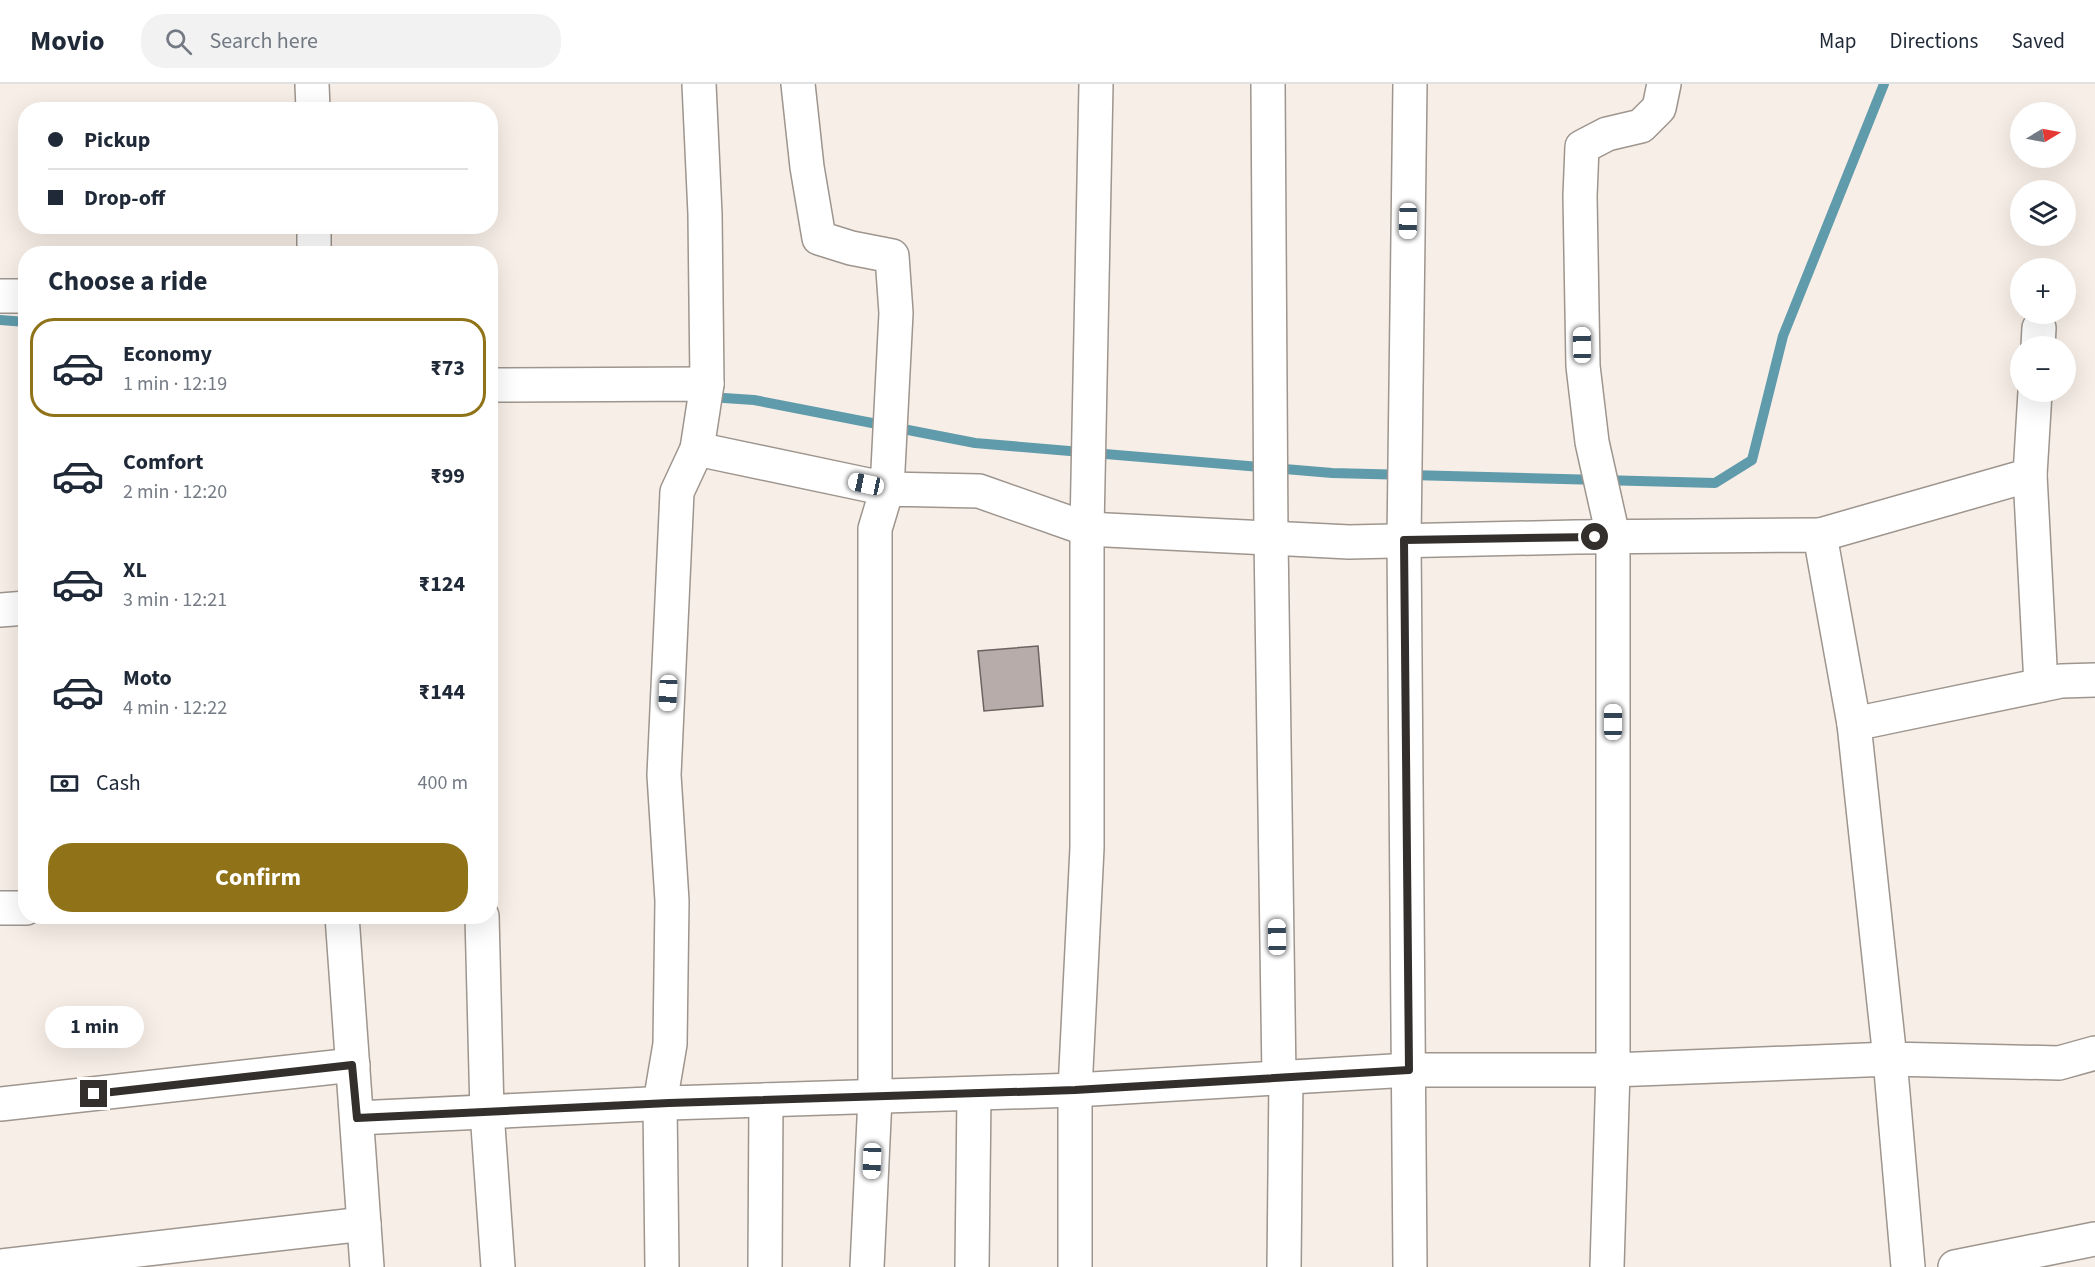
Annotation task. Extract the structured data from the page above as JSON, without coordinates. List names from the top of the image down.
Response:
{
  "north": "right",
  "page": {
    "header": "Movio",
    "search": "Search here",
    "nav": ["Map", "Directions", "Saved"],
    "map_buttons": ["+", "−"],
    "banner": ["Pickup", "Drop-off"],
    "heading": "Choose a ride",
    "list": [
      {
        "name": "Economy",
        "note": "1 min · 12:19",
        "value": "₹73"
      },
      {
        "name": "Comfort",
        "note": "2 min · 12:20",
        "value": "₹99"
      },
      {
        "name": "XL",
        "note": "3 min · 12:21",
        "value": "₹124"
      },
      {
        "name": "Moto",
        "note": "4 min · 12:22",
        "value": "₹144"
      }
    ],
    "pay": ["Cash", "400 m"],
    "buttons": "Confirm",
    "bubble": "1 min"
  }
}
